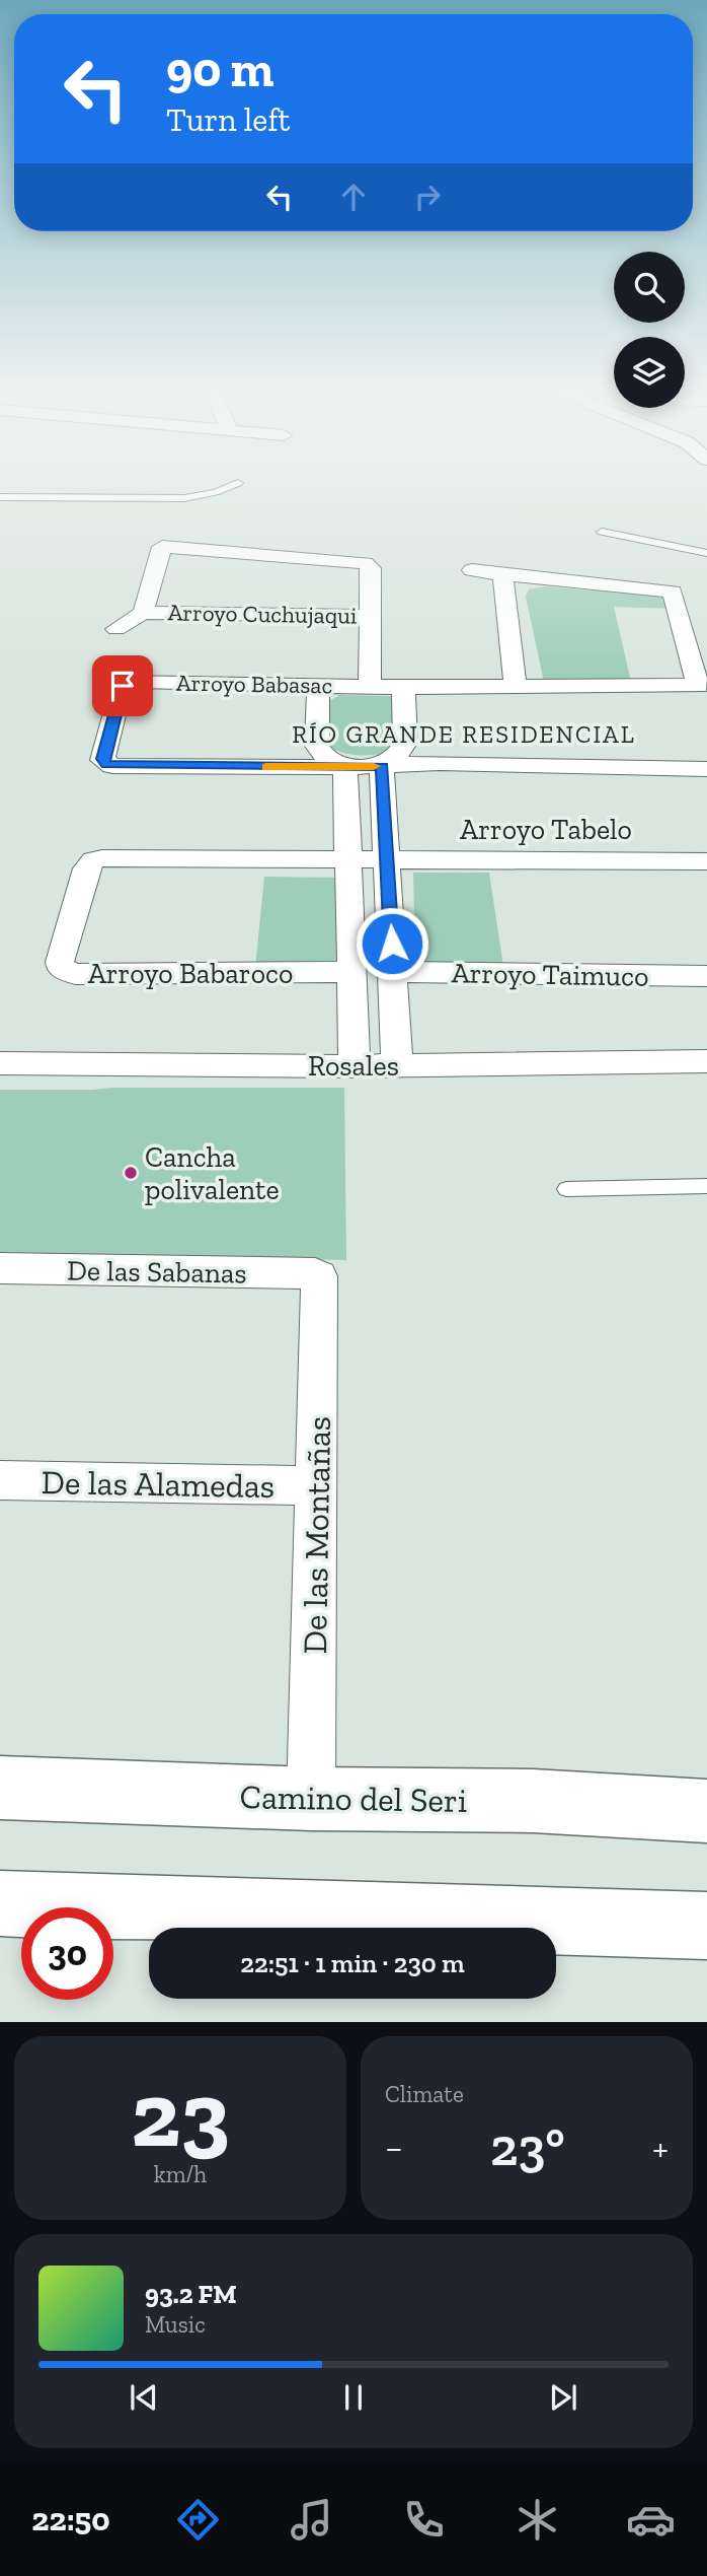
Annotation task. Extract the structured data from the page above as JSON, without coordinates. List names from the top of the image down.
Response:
{
  "streets": {
    "main road": ["Camino del Seri"],
    "street": [
      "Arroyo Cuchujaqui",
      "Arroyo Babasac",
      "Arroyo Tabelo",
      "Arroyo Babaroco",
      "Arroyo Taimuco",
      "Rosales",
      "De las Sabanas",
      "De las Alamedas",
      "De las Montañas"
    ]
  },
  "crossings": [
    ["Arroyo Cuchujaqui", "Arroyo Babasac"],
    ["Arroyo Tabelo", "Arroyo Babaroco"],
    ["De las Sabanas", "De las Montañas"],
    ["De las Alamedas", "De las Montañas"],
    ["De las Montañas", "Camino del Seri"]
  ],
  "districts": ["RÍO GRANDE RESIDENCIAL"],
  "places": ["Cancha polivalente"],
  "page": {
    "turn": ["90 m", "Turn left"],
    "limit": "30",
    "trip": "22:51 · 1 min · 230 m",
    "tile": [
      ["23", "km/h"],
      "Climate"
    ],
    "heat": ["−", "23°", "+"],
    "song": ["93.2 FM", "Music"],
    "tabs": "22:50"
  }
}
